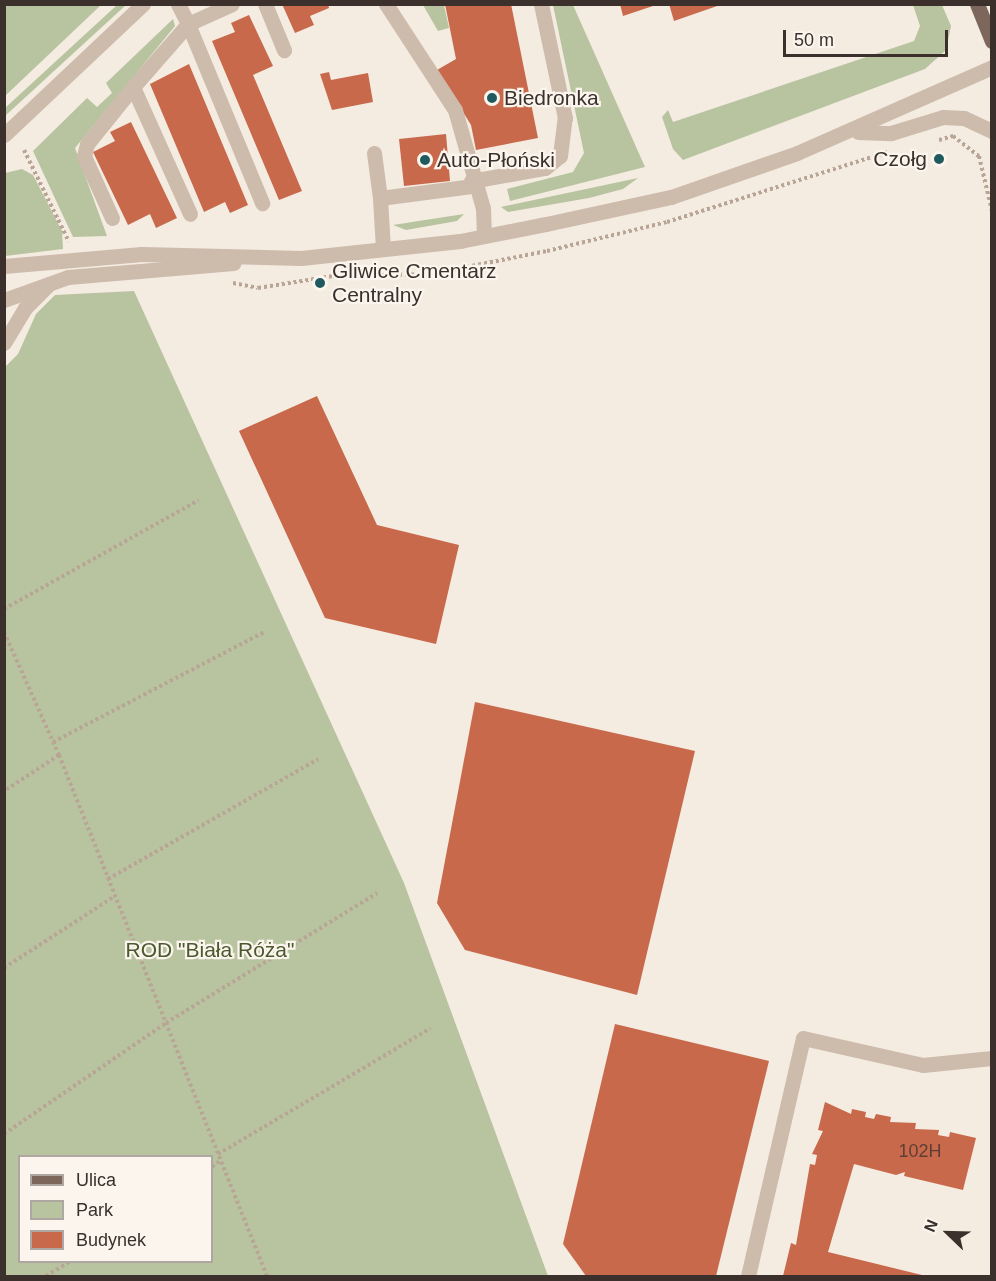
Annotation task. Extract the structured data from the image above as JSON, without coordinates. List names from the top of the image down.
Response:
{
  "parks": ["ROD \"Biała Róża\""],
  "places": [
    "Biedronka",
    "Czołg",
    "Auto-Płoński",
    "Gliwice Cmentarz Centralny"
  ],
  "house_numbers": ["102H"],
  "legend": ["Ulica", "Park", "Budynek"],
  "scale_bar": "50 m",
  "north": "top left"
}
